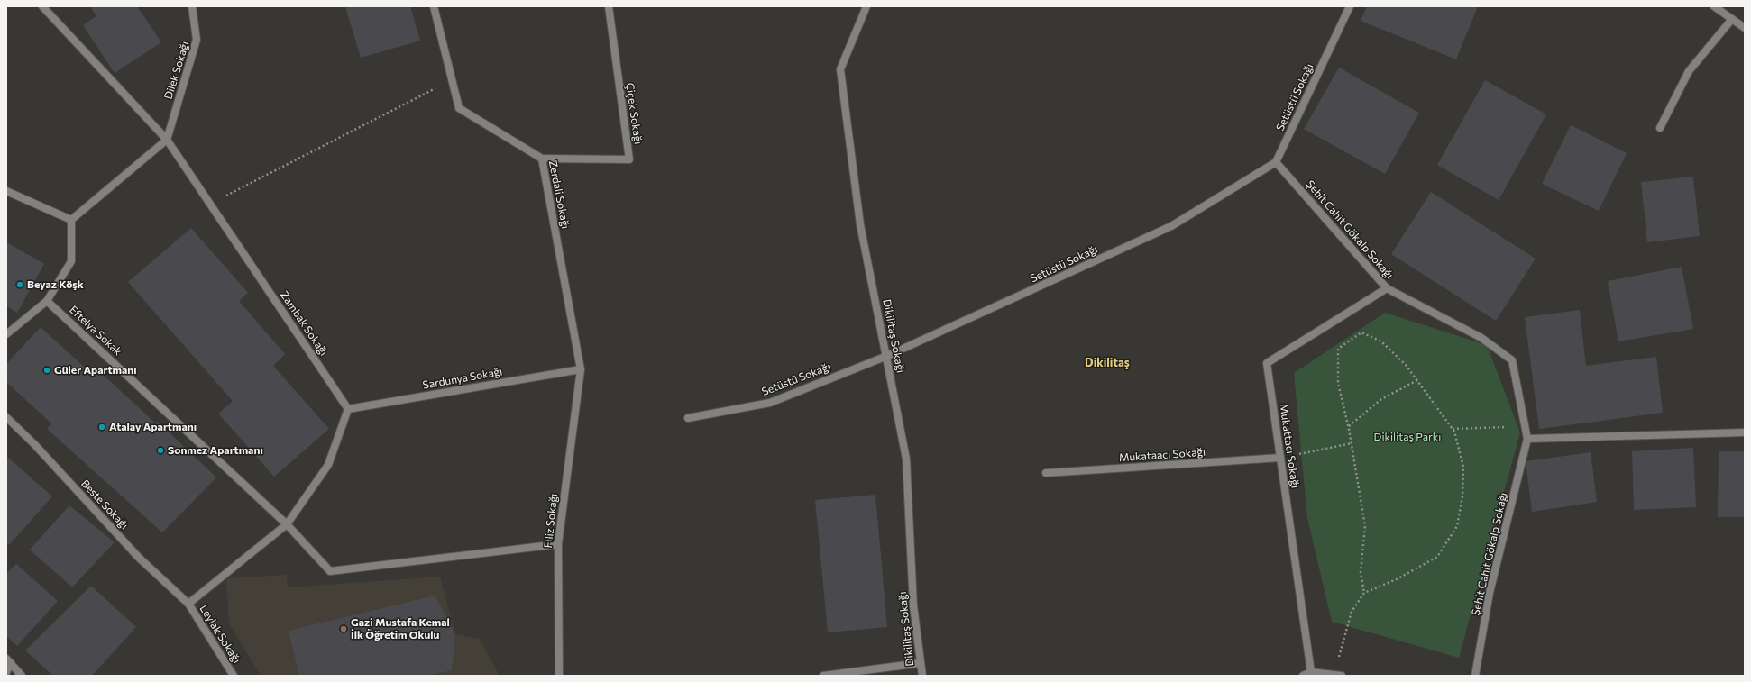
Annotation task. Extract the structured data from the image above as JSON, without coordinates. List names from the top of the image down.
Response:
{
  "streets": {
    "street": [
      "Dilek Sokağı",
      "Setüstü Sokağı",
      "Çiçek Sokağı",
      "Zerdali Sokağı",
      "Şehit Cahit Gökalp Sokağı",
      "Zambak Sokağı",
      "Eftelya Sokak",
      "Dikilitaş Sokağı",
      "Sardunya Sokağı",
      "Mukattacı Sokağı",
      "Mukataacı Sokağı",
      "Beste Sokağı",
      "Filiz Sokağı",
      "Leylak Sokağı"
    ]
  },
  "crossings": [
    ["Dilek Sokağı", "Zambak Sokağı"],
    ["Setüstü Sokağı", "Şehit Cahit Gökalp Sokağı"],
    ["Setüstü Sokağı", "Dikilitaş Sokağı"],
    ["Çiçek Sokağı", "Zerdali Sokağı"],
    ["Zerdali Sokağı", "Sardunya Sokağı"],
    ["Zerdali Sokağı", "Filiz Sokağı"],
    ["Şehit Cahit Gökalp Sokağı", "Mukattacı Sokağı"],
    ["Zambak Sokağı", "Sardunya Sokağı"],
    ["Eftelya Sokak", "Filiz Sokağı"],
    ["Sardunya Sokağı", "Filiz Sokağı"],
    ["Mukattacı Sokağı", "Mukataacı Sokağı"],
    ["Beste Sokağı", "Leylak Sokağı"]
  ],
  "districts": ["Dikilitaş"],
  "parks": ["Dikilitaş Parkı"],
  "places": [
    "Beyaz Köşk",
    "Güler Apartmanı",
    "Atalay Apartmanı",
    "Sonmez Apartmanı",
    "Gazi Mustafa Kemal İlk Öğretim Okulu"
  ]
}
